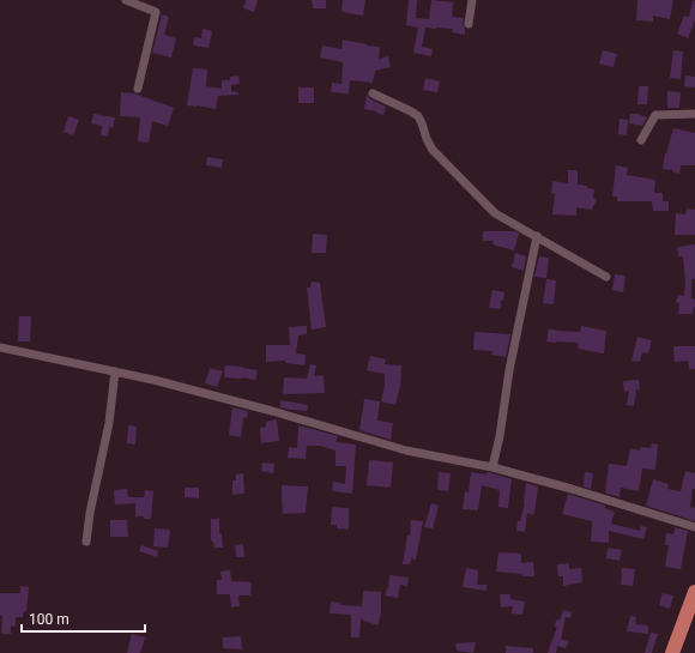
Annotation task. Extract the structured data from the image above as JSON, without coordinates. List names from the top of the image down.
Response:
{
  "scale_bar": "100 m"
}
